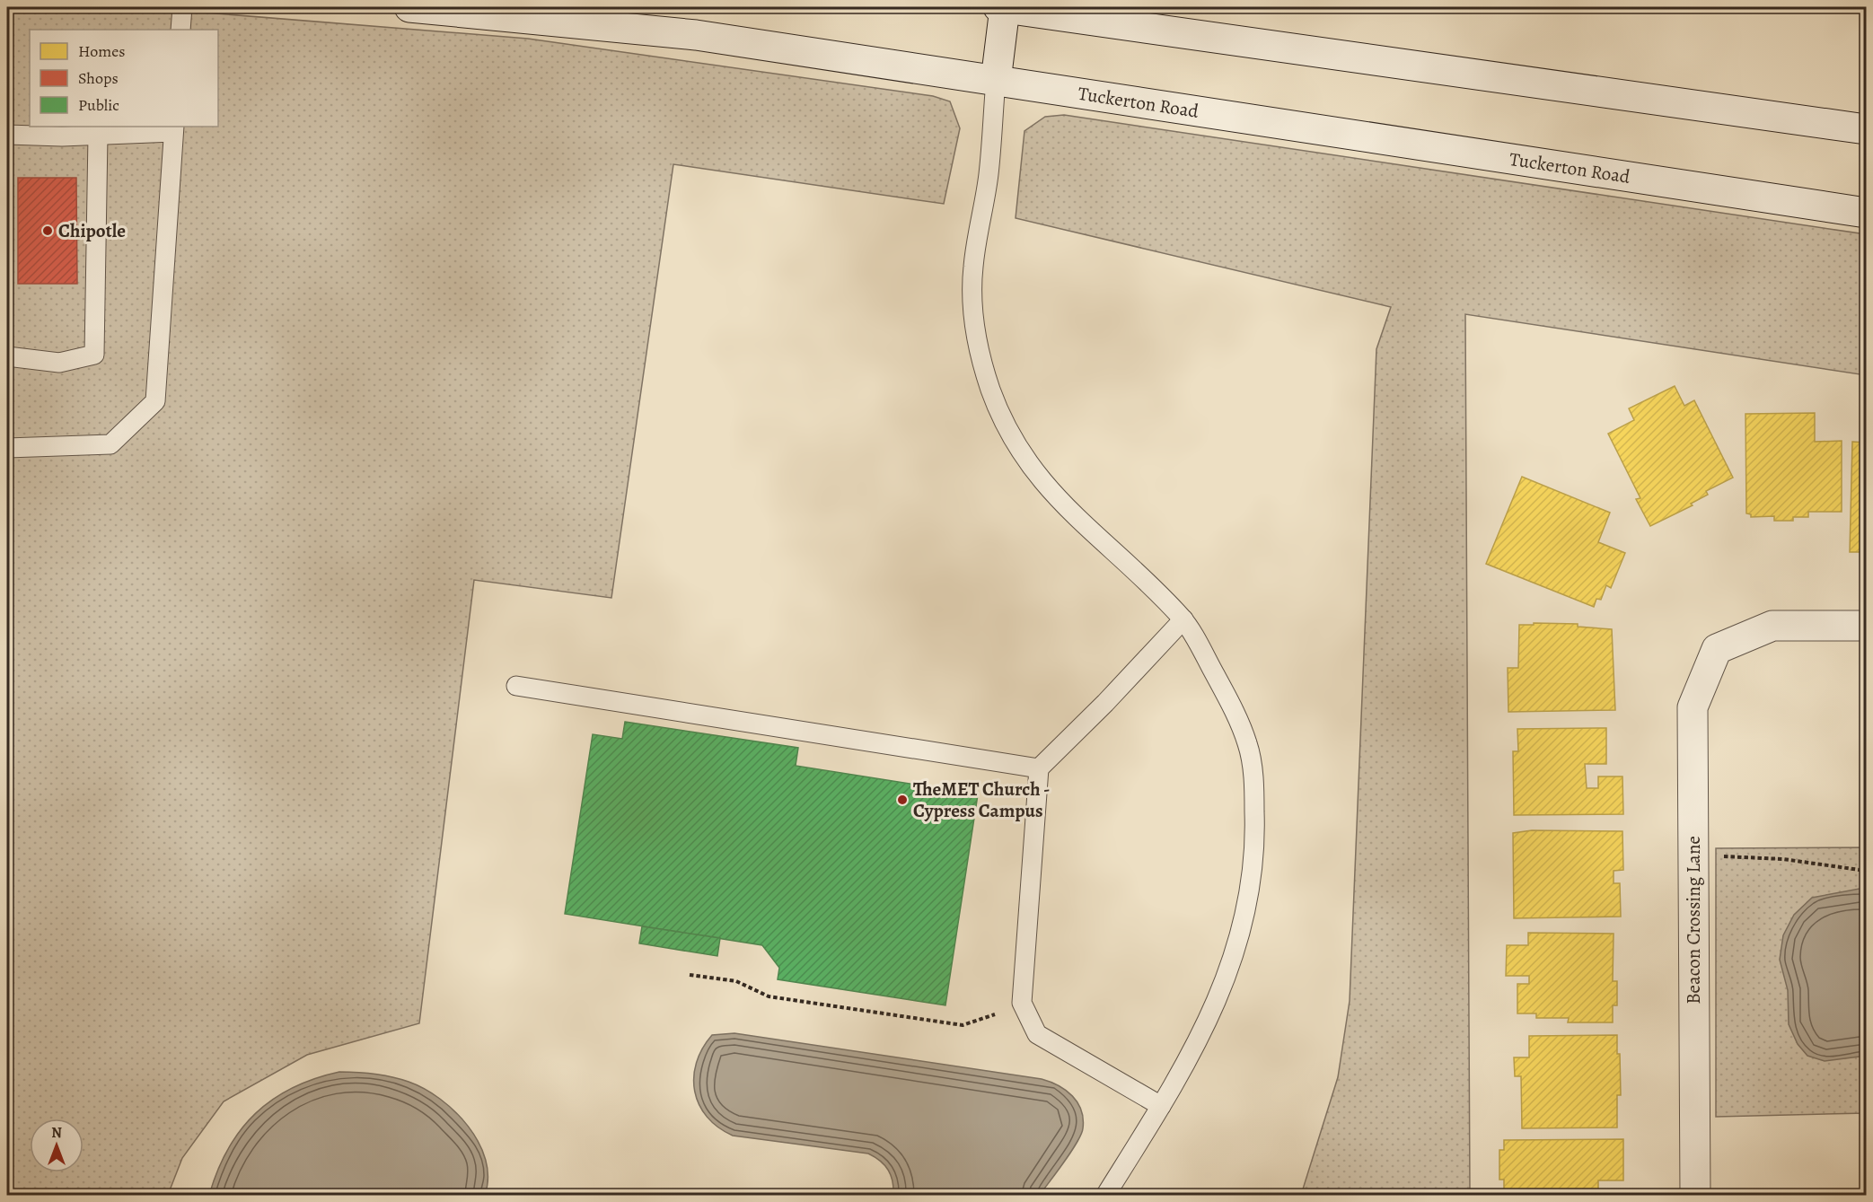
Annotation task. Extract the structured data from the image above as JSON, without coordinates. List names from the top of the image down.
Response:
{
  "streets": {
    "main road": ["Tuckerton Road", "Beacon Crossing Lane"]
  },
  "places": ["Chipotle", "TheMET Church - Cypress Campus"],
  "legend": ["Homes", "Shops", "Public"],
  "north": "top"
}
